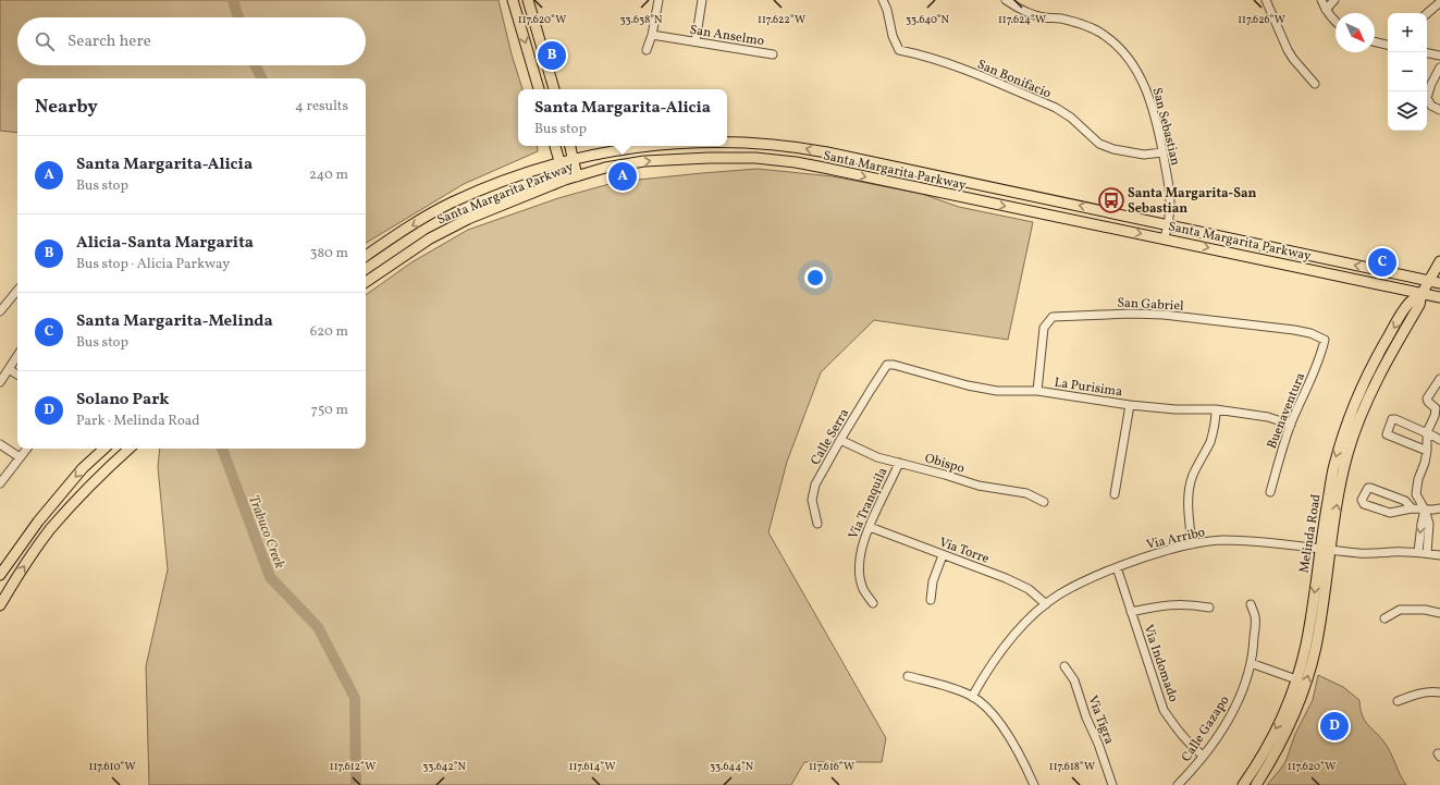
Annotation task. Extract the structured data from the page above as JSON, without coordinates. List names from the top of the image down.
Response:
{
  "streets": {
    "main road": ["Santa Margarita Parkway", "Melinda Road"],
    "street": [
      "San Anselmo",
      "San Bonifacio",
      "San Sebastian",
      "San Gabriel",
      "La Purisima",
      "Buenaventura",
      "Calle Serra",
      "Obispo",
      "Via Tranquila",
      "Via Arribo",
      "Via Torre",
      "Via Indomado",
      "Via Tigra",
      "Calle Gazapo"
    ]
  },
  "crossings": [
    ["San Bonifacio", "San Sebastian"],
    ["San Sebastian", "Santa Margarita Parkway"],
    ["Santa Margarita Parkway", "Melinda Road"],
    ["San Gabriel", "La Purisima"],
    ["San Gabriel", "Buenaventura"],
    ["La Purisima", "Buenaventura"],
    ["La Purisima", "Calle Serra"],
    ["Calle Serra", "Obispo"],
    ["Obispo", "Via Tranquila"],
    ["Via Tranquila", "Via Torre"],
    ["Melinda Road", "Via Arribo"],
    ["Via Arribo", "Via Torre"],
    ["Via Arribo", "Via Indomado"],
    ["Via Indomado", "Calle Gazapo"]
  ],
  "water": ["Trabuco Creek"],
  "places": {
    "bus stop": ["Santa Margarita-San Sebastian"]
  },
  "north": "bottom right",
  "page": {
    "map_buttons": ["+", "−"],
    "search": "Search here",
    "pins": [
      "B",
      "A",
      "C",
      "D"
    ],
    "heading": ["Nearby", "4 results"],
    "popup": ["Santa Margarita-Alicia", "Bus stop"],
    "list": [
      {
        "mark": "A",
        "name": "Santa Margarita-Alicia",
        "note": "Bus stop",
        "value": "240 m"
      },
      {
        "mark": "B",
        "name": "Alicia-Santa Margarita",
        "note": "Bus stop · Alicia Parkway",
        "value": "380 m"
      },
      {
        "mark": "C",
        "name": "Santa Margarita-Melinda",
        "note": "Bus stop",
        "value": "620 m"
      },
      {
        "mark": "D",
        "name": "Solano Park",
        "note": "Park · Melinda Road",
        "value": "750 m"
      }
    ]
  },
  "coordinates": [
    "117.620°W",
    "33.638°N",
    "117.622°W",
    "33.640°N",
    "117.624°W",
    "117.626°W",
    "117.610°W",
    "33.642°N",
    "117.614°W",
    "33.644°N",
    "117.612°W",
    "117.616°W",
    "117.618°W"
  ]
}
